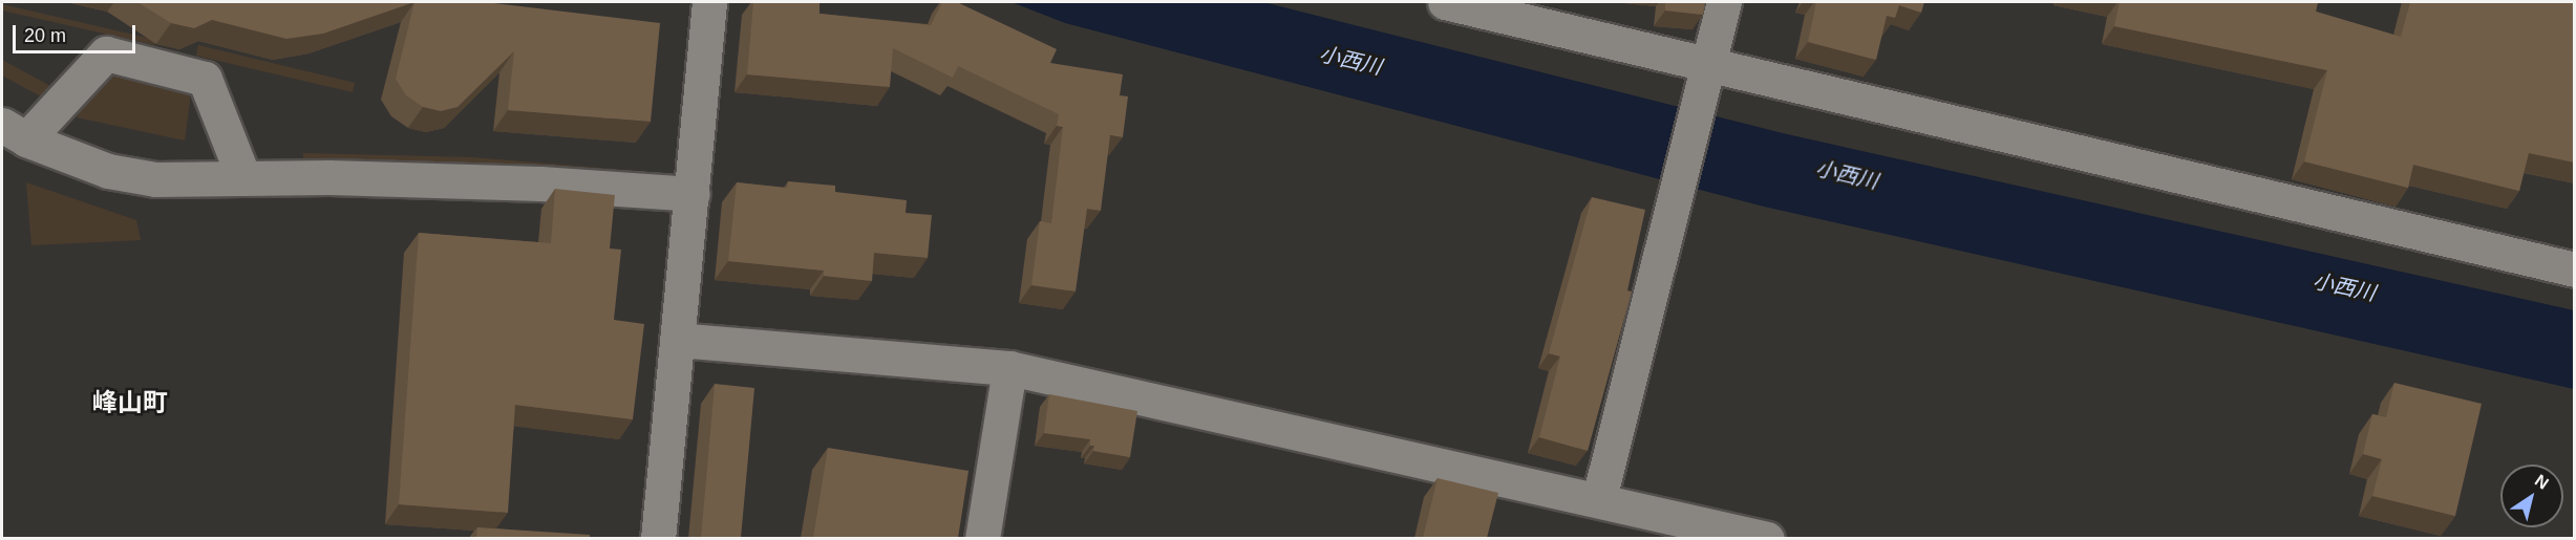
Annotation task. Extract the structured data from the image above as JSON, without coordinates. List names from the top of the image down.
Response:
{
  "districts": ["峰山町"],
  "water": ["小西川"],
  "scale_bar": "20 m",
  "north": "top right"
}
